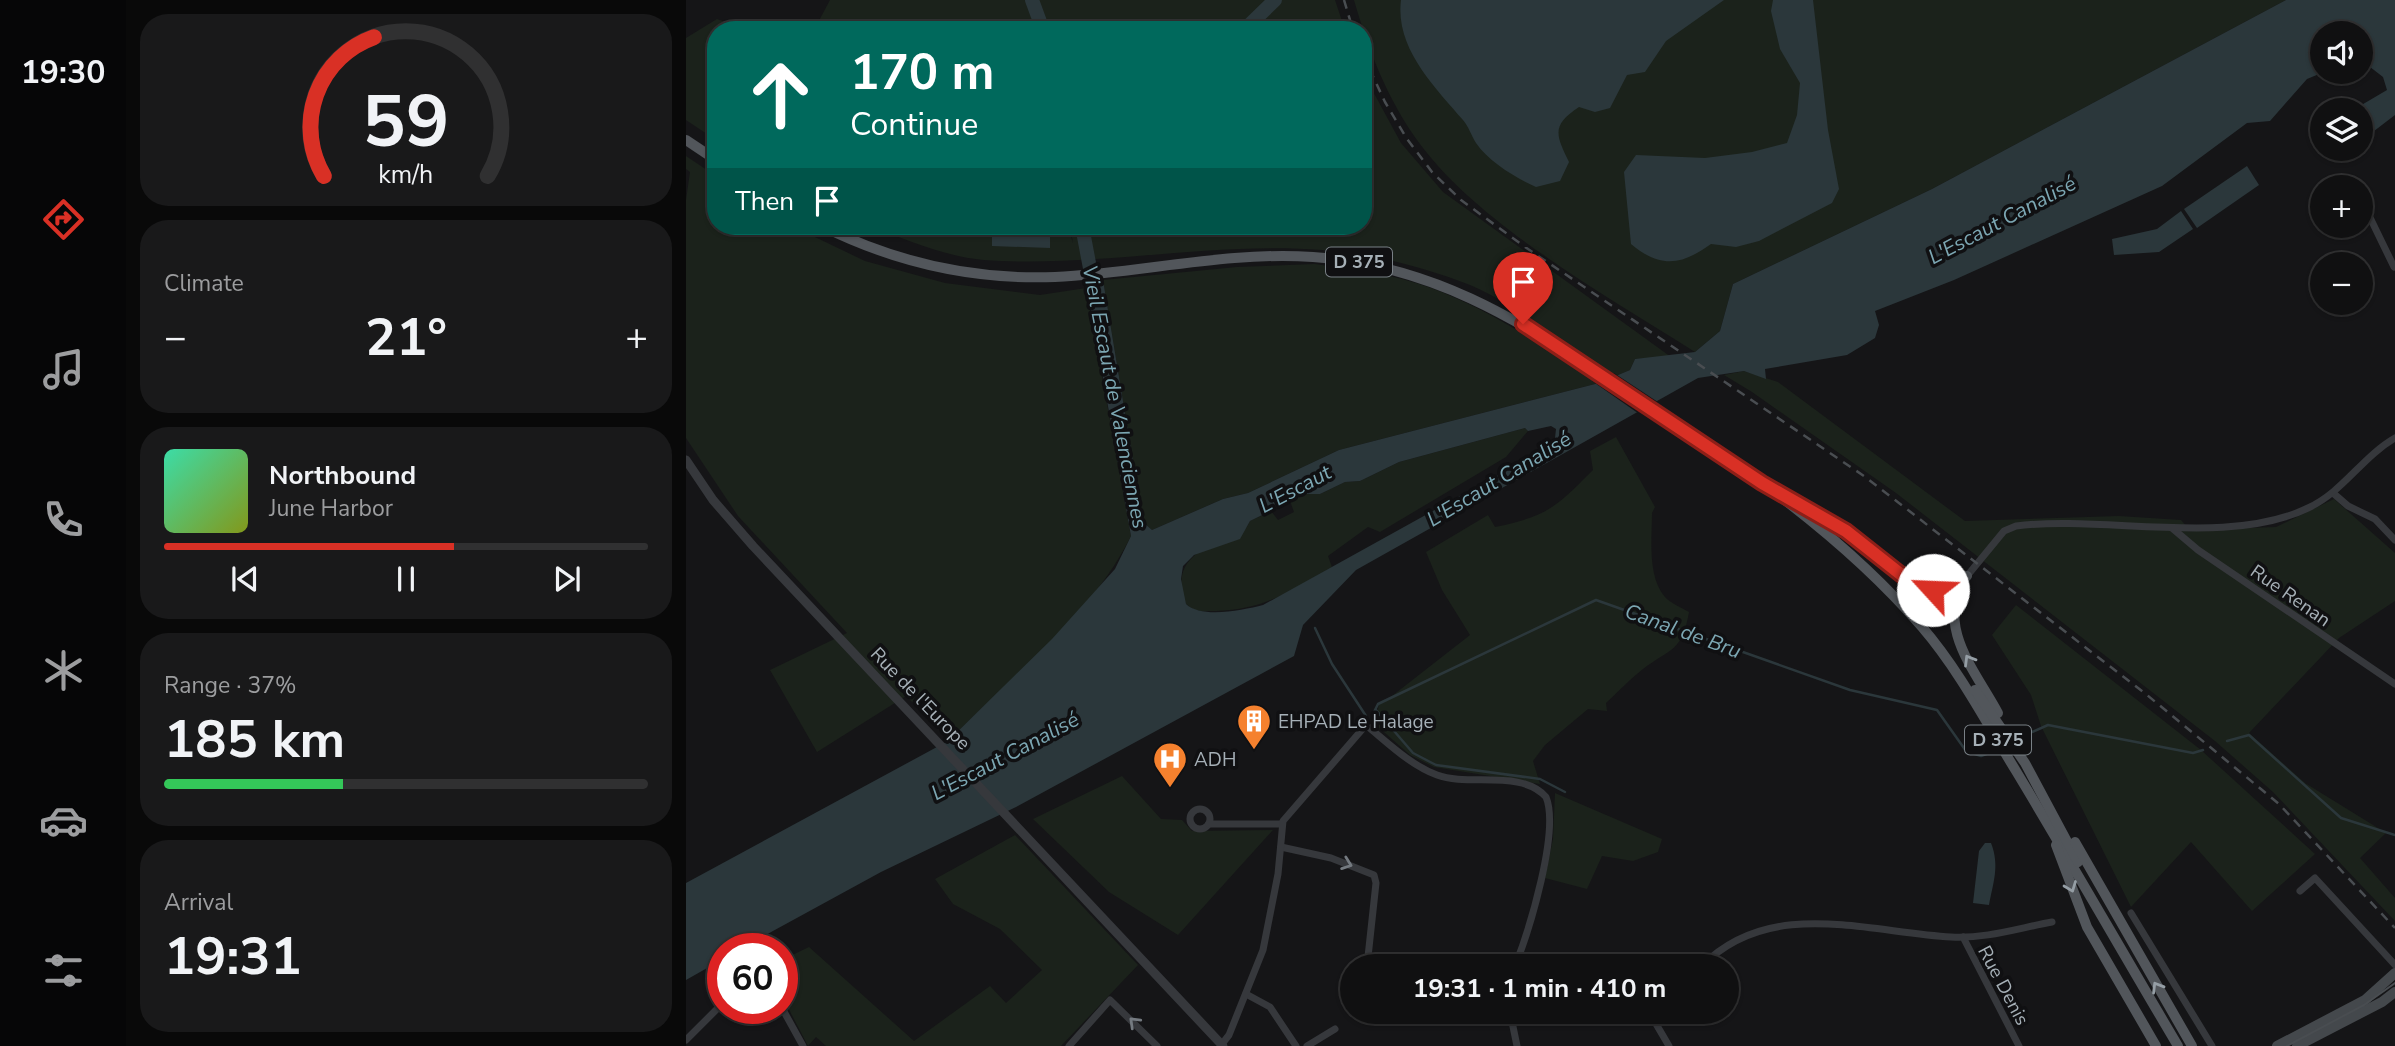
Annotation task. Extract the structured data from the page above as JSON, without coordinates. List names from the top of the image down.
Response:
{
  "streets": {
    "main road": ["D 375"],
    "street": ["Rue Renan", "Rue de l'Europe", "Rue Denis"]
  },
  "water": [
    "L'Escaut Canalisé",
    "Vieil Escaut de Valenciennes",
    "L'Escaut",
    "Canal de Bru"
  ],
  "places": {
    "building": ["EHPAD Le Halage"],
    "hospital": ["ADH"]
  },
  "page": {
    "tabs": "19:30",
    "map_buttons": ["+", "−"],
    "turn": ["170 m", "Continue"],
    "then": "Then",
    "tile": [
      "Climate",
      ["Range · 37%", "185 km"],
      ["Arrival", "19:31"]
    ],
    "heat": ["−", "21°", "+"],
    "song": ["Northbound", "June Harbor"],
    "limit": "60",
    "trip": "19:31 · 1 min · 410 m",
    "gauge": ["59", "km/h"]
  }
}
